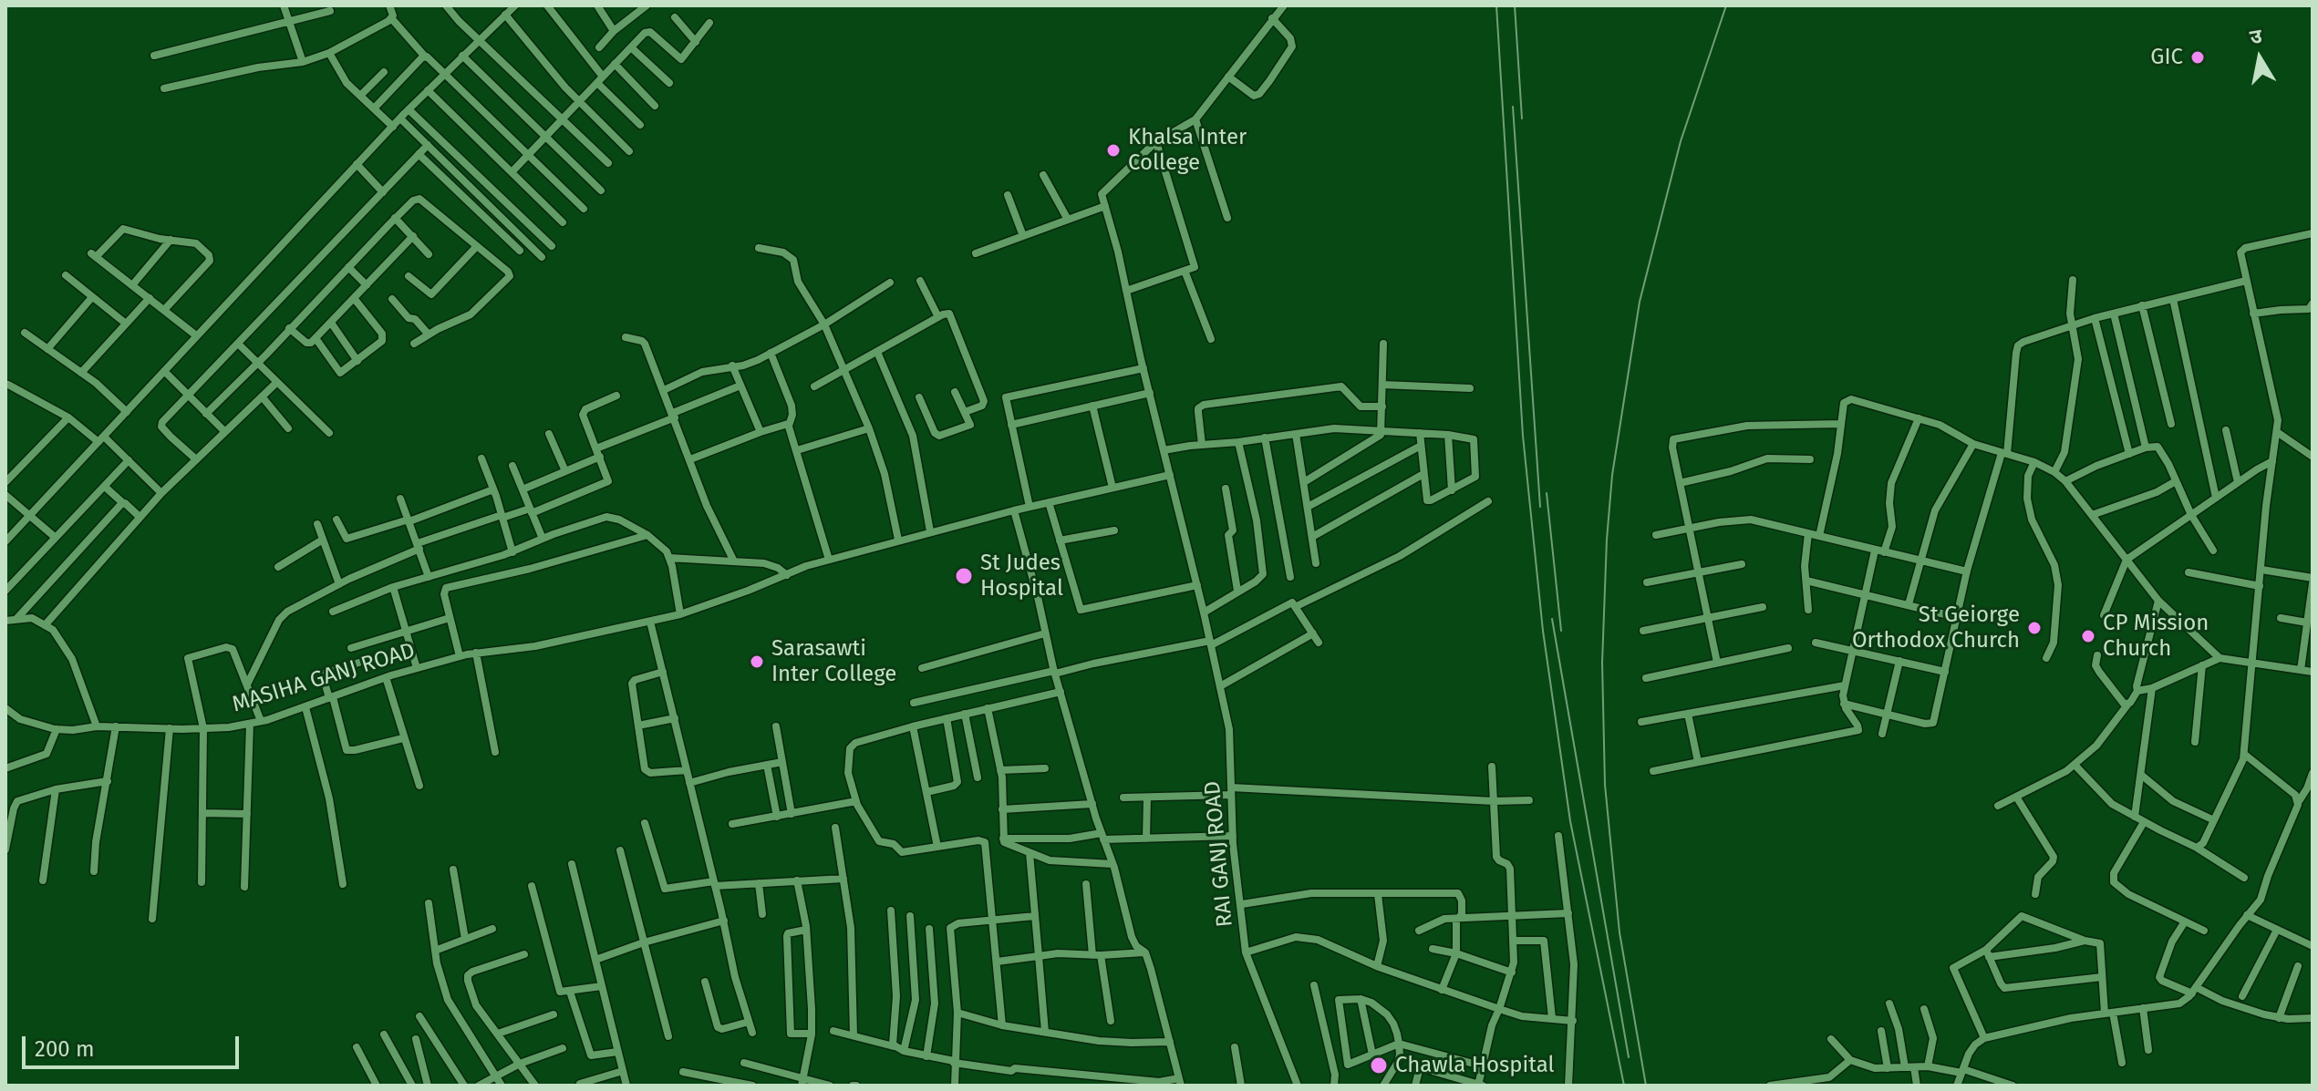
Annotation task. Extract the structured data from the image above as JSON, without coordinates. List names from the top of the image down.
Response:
{
  "streets": {
    "street": ["MASIHA GANJ ROAD", "RAI GANJ ROAD"]
  },
  "crossings": [
    ["MASIHA GANJ ROAD", "RAI GANJ ROAD"]
  ],
  "places": [
    "GIC",
    "Khalsa Inter College",
    "St Judes Hospital",
    "St Geiorge Orthodox Church",
    "CP Mission Church",
    "Sarasawti Inter College",
    "Chawla Hospital"
  ],
  "scale_bar": "200 m",
  "north": "top"
}
